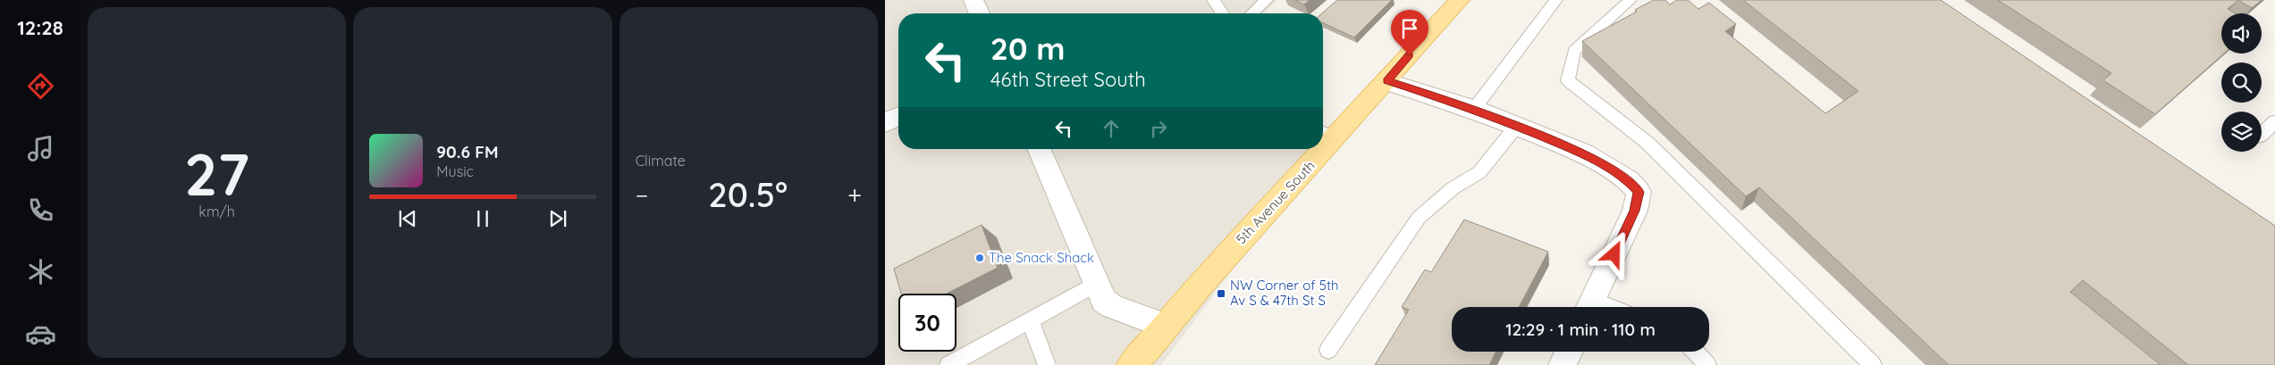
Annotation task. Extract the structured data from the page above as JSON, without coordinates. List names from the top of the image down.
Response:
{
  "streets": {
    "main road": ["5th Avenue South"]
  },
  "places": {
    "other": ["The Snack Shack"],
    "transit": ["NW Corner of 5th Av S & 47th St S"]
  },
  "page": {
    "tabs": "12:28",
    "tile": [
      ["27", "km/h"],
      "Climate"
    ],
    "turn": ["20 m", "46th Street South"],
    "song": ["90.6 FM", "Music"],
    "heat": ["−", "20.5°", "+"],
    "limit": "30",
    "trip": "12:29 · 1 min · 110 m"
  }
}
